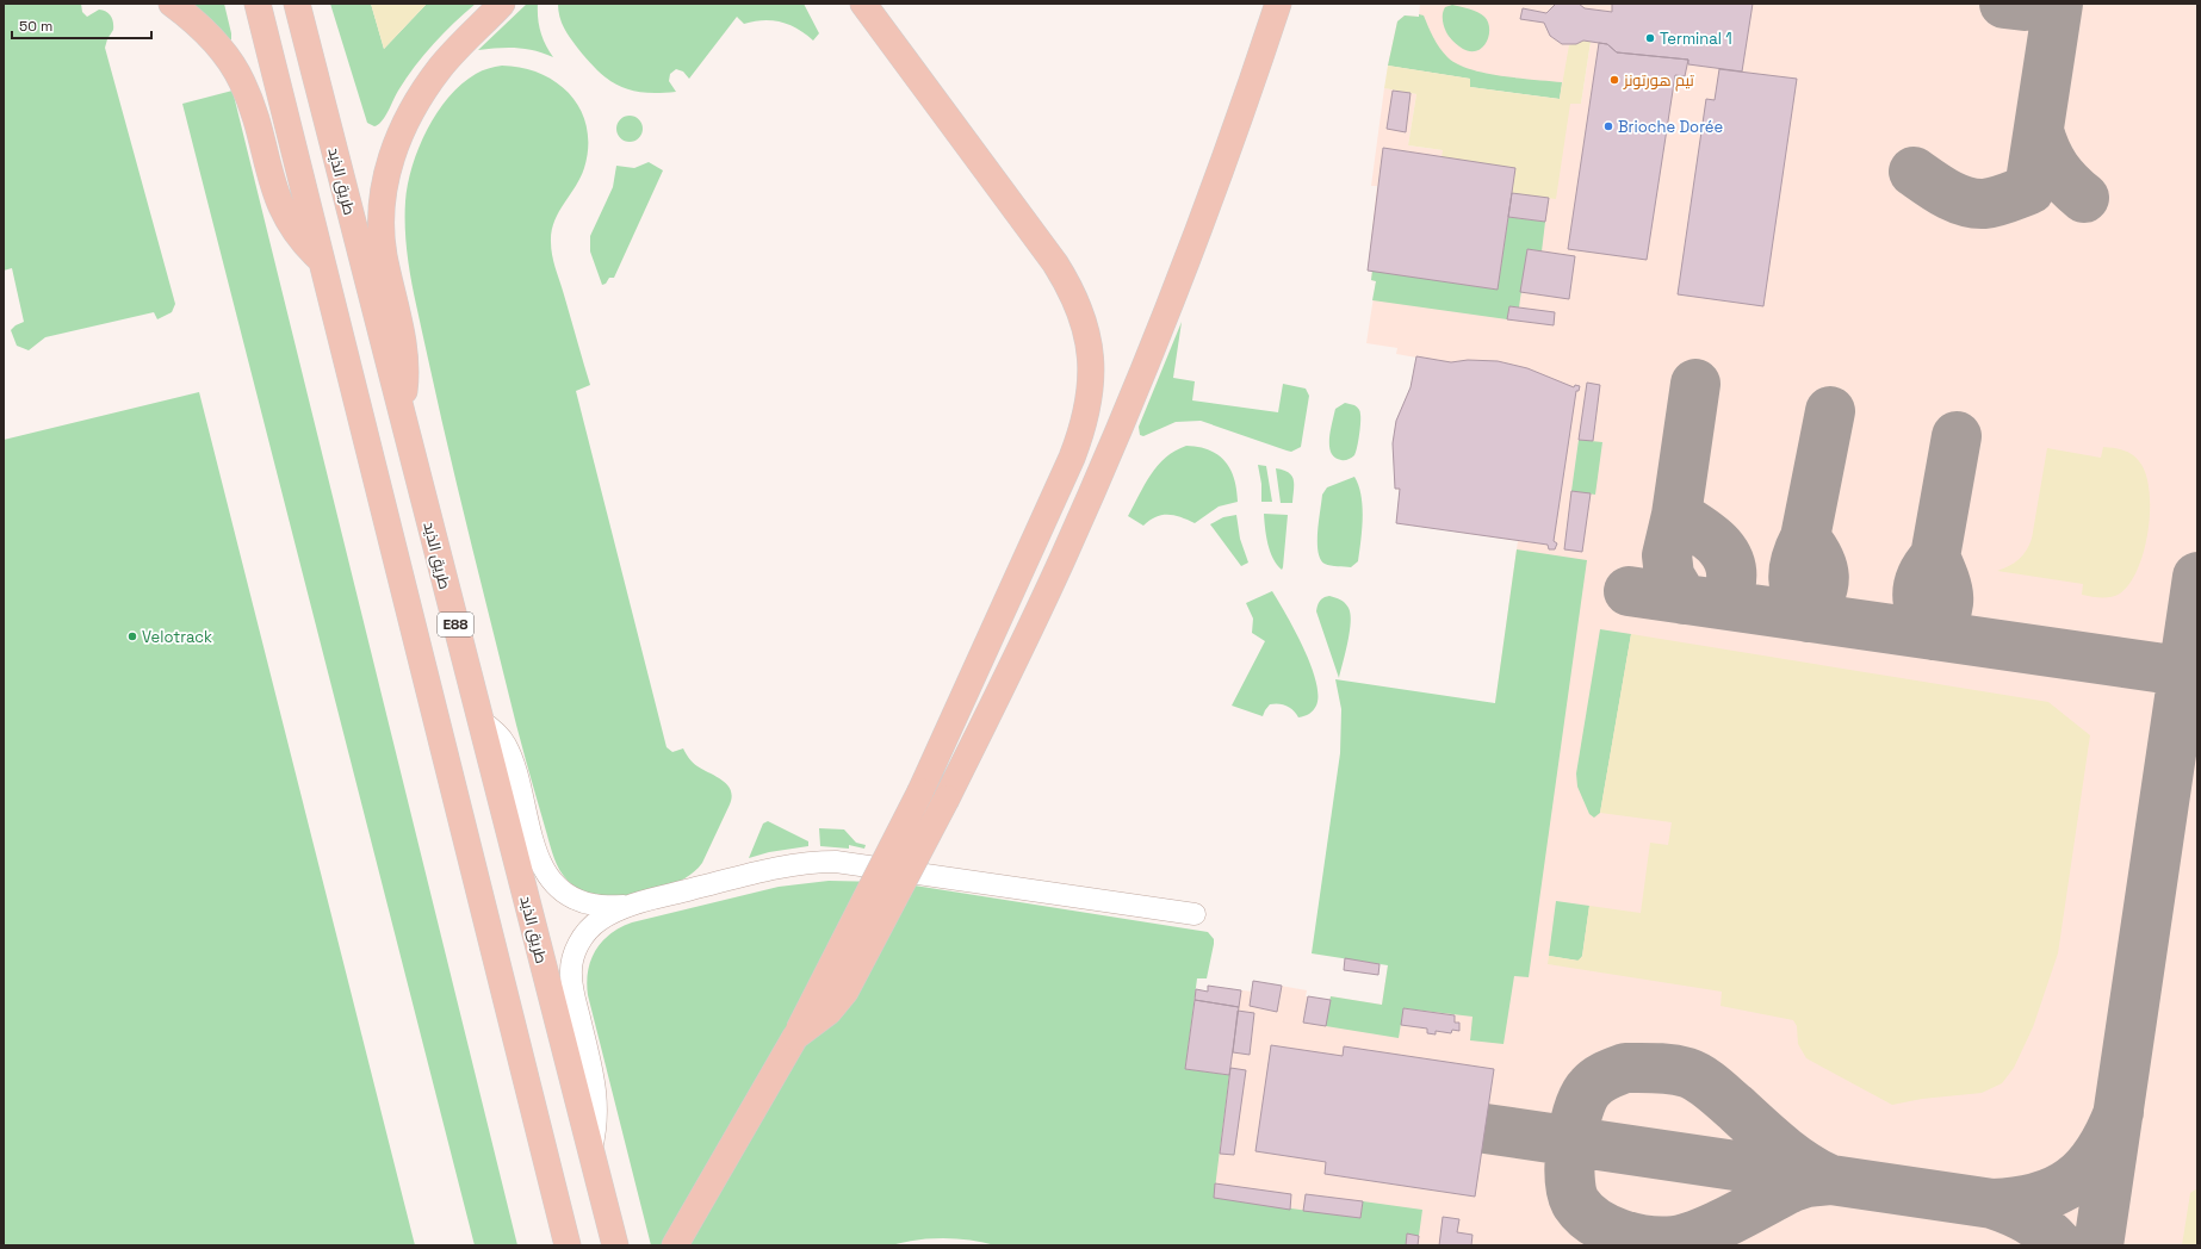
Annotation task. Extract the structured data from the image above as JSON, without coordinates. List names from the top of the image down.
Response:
{
  "streets": {
    "highway": ["طريق الذيد", "E88"]
  },
  "places": [
    "Terminal 1",
    "تيم هورتونز",
    "Brioche Dorée",
    "Velotrack"
  ],
  "scale_bar": "50 m"
}
